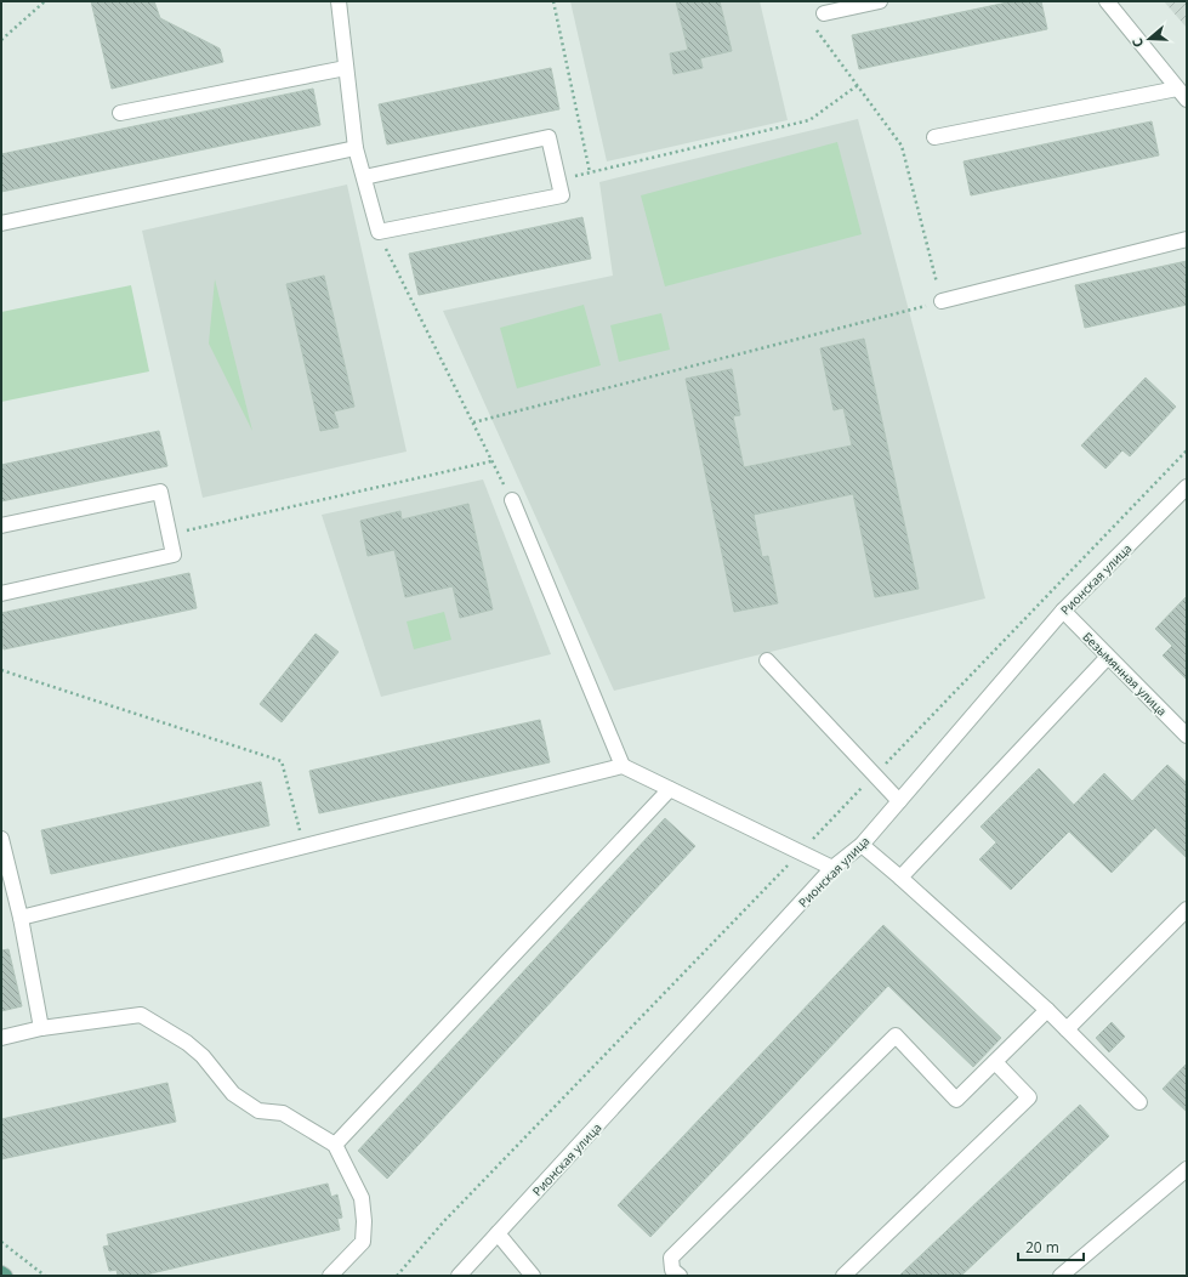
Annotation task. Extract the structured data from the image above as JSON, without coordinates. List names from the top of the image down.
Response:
{
  "streets": {
    "street": ["Рионская улица", "Безымянная улица"]
  },
  "crossings": [
    ["Рионская улица", "Безымянная улица"]
  ],
  "scale_bar": "20 m",
  "north": "left"
}
